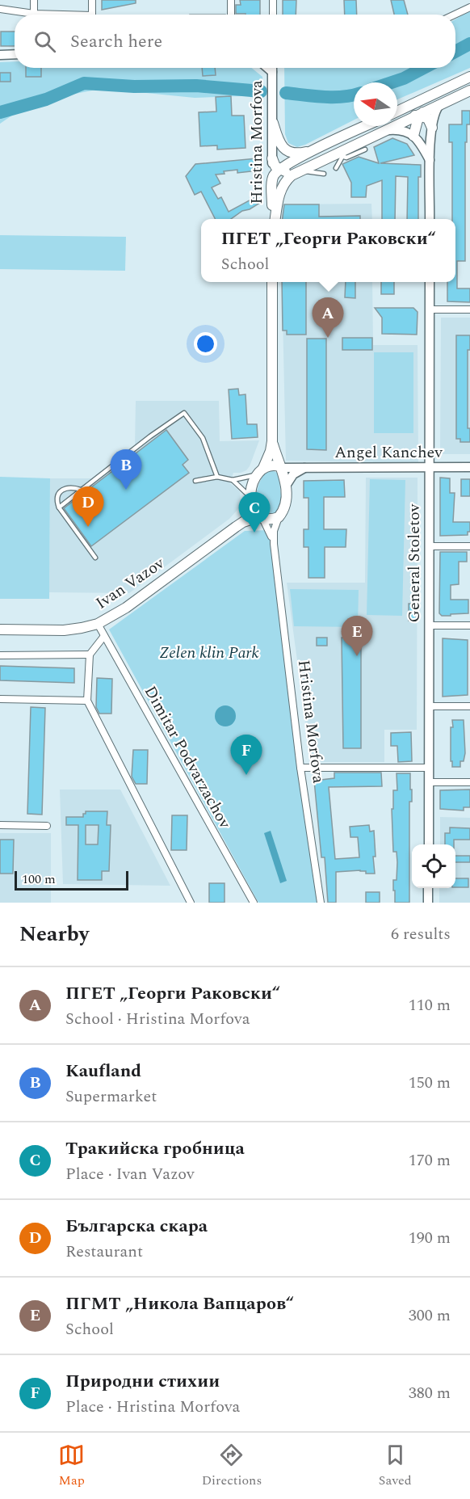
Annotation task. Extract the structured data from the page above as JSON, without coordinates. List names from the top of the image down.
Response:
{
  "streets": {
    "main road": ["Hristina Morfova", "Ivan Vazov"],
    "street": ["Angel Kanchev", "General Stoletov", "Dimitar Podvarzachov"]
  },
  "crossings": [
    ["Hristina Morfova", "Angel Kanchev"],
    ["Hristina Morfova", "Ivan Vazov"],
    ["Angel Kanchev", "General Stoletov"],
    ["Angel Kanchev", "Ivan Vazov"],
    ["Ivan Vazov", "Dimitar Podvarzachov"]
  ],
  "parks": ["Zelen klin Park"],
  "scale_bar": "100 m",
  "north": "left",
  "page": {
    "search": "Search here",
    "popup": ["ПГЕТ „Георги Раковски“", "School"],
    "pins": [
      "A",
      "B",
      "D",
      "C",
      "E",
      "F"
    ],
    "scale": "100 m",
    "heading": ["Nearby", "6 results"],
    "list": [
      {
        "mark": "A",
        "name": "ПГЕТ „Георги Раковски“",
        "note": "School · Hristina Morfova",
        "value": "110 m"
      },
      {
        "mark": "B",
        "name": "Kaufland",
        "note": "Supermarket",
        "value": "150 m"
      },
      {
        "mark": "C",
        "name": "Тракийска гробница",
        "note": "Place · Ivan Vazov",
        "value": "170 m"
      },
      {
        "mark": "D",
        "name": "Българска скара",
        "note": "Restaurant",
        "value": "190 m"
      },
      {
        "mark": "E",
        "name": "ПГМТ „Никола Вапцаров“",
        "note": "School",
        "value": "300 m"
      },
      {
        "mark": "F",
        "name": "Природни стихии",
        "note": "Place · Hristina Morfova",
        "value": "380 m"
      }
    ],
    "nav": ["Map", "Directions", "Saved"]
  }
}
